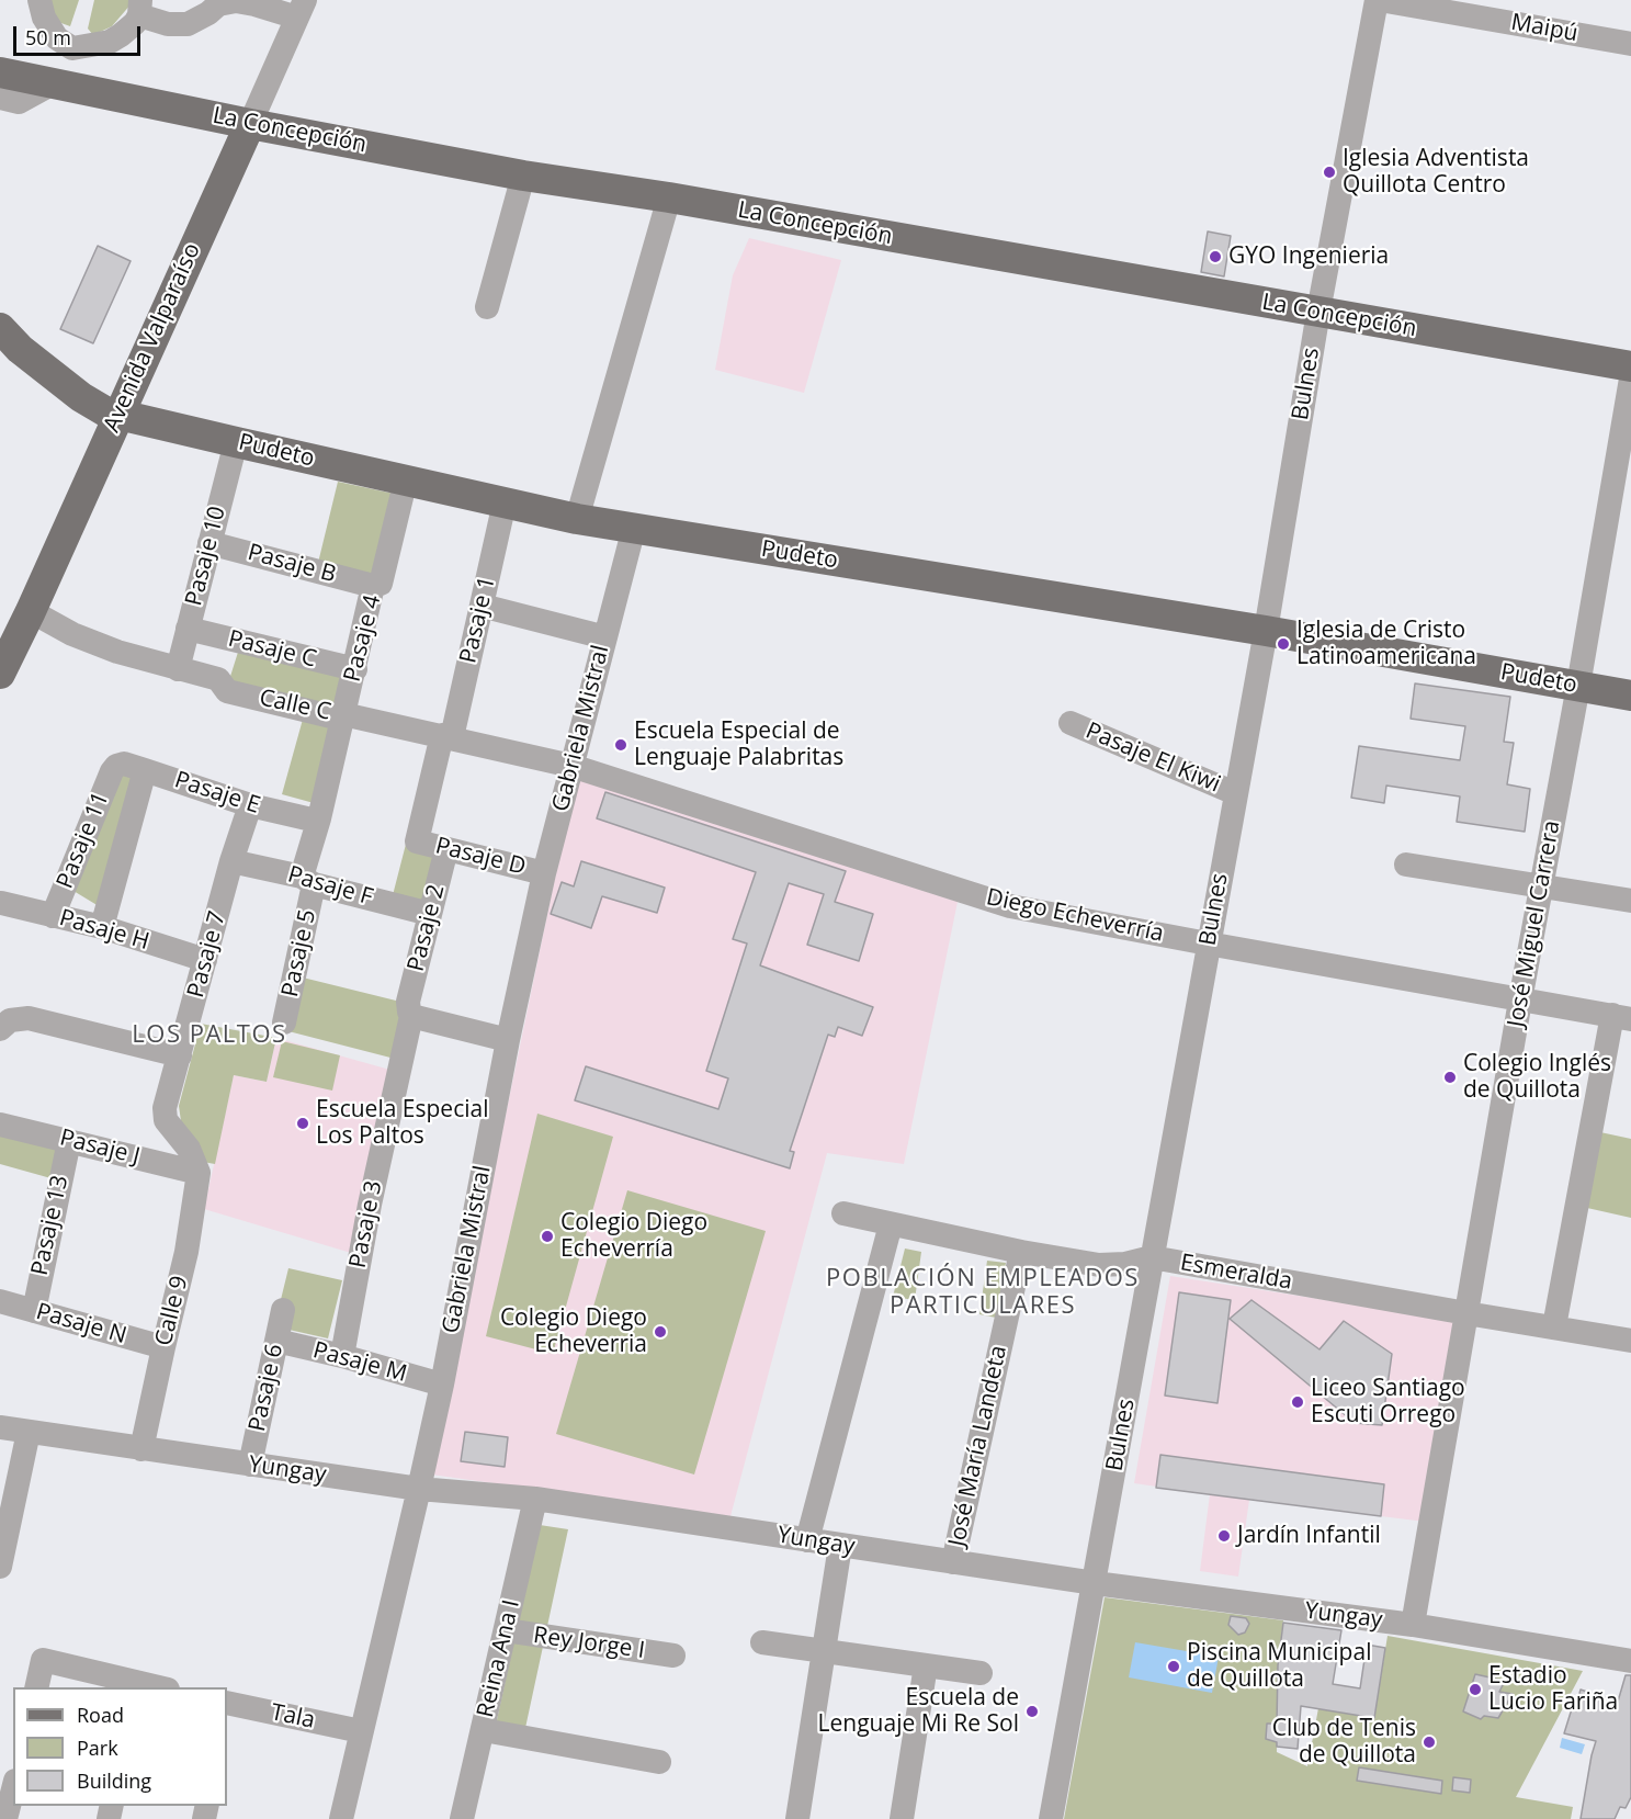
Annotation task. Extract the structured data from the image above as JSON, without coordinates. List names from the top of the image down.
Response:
{
  "streets": {
    "main road": ["La Concepción", "Avenida Valparaíso", "Pudeto"],
    "street": [
      "Maipú",
      "Bulnes",
      "Pasaje 10",
      "Pasaje B",
      "Pasaje 1",
      "Pasaje 4",
      "Pasaje C",
      "Calle C",
      "Gabriela Mistral",
      "Pasaje El Kiwi",
      "Pasaje E",
      "Pasaje 11",
      "Pasaje D",
      "Pasaje F",
      "Diego Echeverría",
      "José Miguel Carrera",
      "Pasaje 2",
      "Pasaje H",
      "Pasaje 5",
      "Pasaje 7",
      "Pasaje J",
      "Pasaje 3",
      "Pasaje 13",
      "Esmeralda",
      "Calle 9",
      "Pasaje N",
      "Pasaje M",
      "Pasaje 6",
      "José María Landeta",
      "Yungay",
      "Rey Jorge I",
      "Reina Ana I",
      "Tala"
    ]
  },
  "crossings": [
    ["Maipú", "Bulnes"],
    ["La Concepción", "Avenida Valparaíso"],
    ["La Concepción", "Bulnes"],
    ["Avenida Valparaíso", "Pudeto"],
    ["Avenida Valparaíso", "Calle C"],
    ["Bulnes", "Pudeto"],
    ["Bulnes", "Pasaje El Kiwi"],
    ["Bulnes", "Diego Echeverría"],
    ["Bulnes", "Esmeralda"],
    ["Bulnes", "Yungay"],
    ["Pudeto", "Pasaje 10"],
    ["Pudeto", "Pasaje 1"],
    ["Pudeto", "Pasaje 4"],
    ["Pudeto", "Gabriela Mistral"],
    ["Pudeto", "José Miguel Carrera"],
    ["Pasaje 10", "Pasaje B"],
    ["Pasaje 10", "Pasaje C"],
    ["Pasaje 10", "Calle C"],
    ["Pasaje B", "Pasaje 4"],
    ["Pasaje 1", "Calle C"],
    ["Pasaje 1", "Pasaje D"],
    ["Pasaje 4", "Pasaje C"],
    ["Pasaje 4", "Calle C"],
    ["Pasaje 4", "Pasaje E"],
    ["Pasaje 4", "Pasaje F"],
    ["Pasaje 4", "Pasaje 5"],
    ["Calle C", "Gabriela Mistral"],
    ["Calle C", "Diego Echeverría"],
    ["Gabriela Mistral", "Pasaje D"],
    ["Gabriela Mistral", "Diego Echeverría"],
    ["Gabriela Mistral", "Pasaje M"],
    ["Gabriela Mistral", "Yungay"],
    ["Gabriela Mistral", "Tala"],
    ["Pasaje E", "Pasaje 11"],
    ["Pasaje E", "Pasaje 7"],
    ["Pasaje 11", "Pasaje H"],
    ["Pasaje D", "Pasaje 2"],
    ["Pasaje F", "Pasaje 2"],
    ["Pasaje F", "Pasaje 5"],
    ["Pasaje F", "Pasaje 7"],
    ["Diego Echeverría", "José Miguel Carrera"],
    ["José Miguel Carrera", "Esmeralda"],
    ["José Miguel Carrera", "Yungay"],
    ["Pasaje 2", "Pasaje 3"],
    ["Pasaje H", "Pasaje 7"],
    ["Pasaje 7", "Pasaje J"],
    ["Pasaje 7", "Calle 9"],
    ["Pasaje J", "Pasaje 13"],
    ["Pasaje J", "Calle 9"],
    ["Pasaje 3", "Pasaje M"],
    ["Pasaje 13", "Pasaje N"],
    ["Esmeralda", "José María Landeta"],
    ["Calle 9", "Pasaje N"],
    ["Calle 9", "Yungay"],
    ["Pasaje M", "Pasaje 6"],
    ["Pasaje 6", "Yungay"],
    ["José María Landeta", "Yungay"],
    ["Yungay", "Reina Ana I"],
    ["Rey Jorge I", "Reina Ana I"]
  ],
  "districts": ["LOS PALTOS", "POBLACIÓN EMPLEADOS PARTICULARES"],
  "places": [
    "Iglesia Adventista Quillota Centro",
    "GYO Ingenieria",
    "Iglesia de Cristo Latinoamericana",
    "Escuela Especial de Lenguaje Palabritas",
    "Colegio Inglés de Quillota",
    "Escuela Especial Los Paltos",
    "Colegio Diego Echeverría",
    "Colegio Diego Echeverria",
    "Liceo Santiago Escuti Orrego",
    "Jardín Infantil",
    "Piscina Municipal de Quillota",
    "Estadio Lucio Fariña",
    "Escuela de Lenguaje Mi Re Sol",
    "Club de Tenis de Quillota"
  ],
  "legend": ["Road", "Park", "Building"],
  "scale_bar": "50 m"
}
